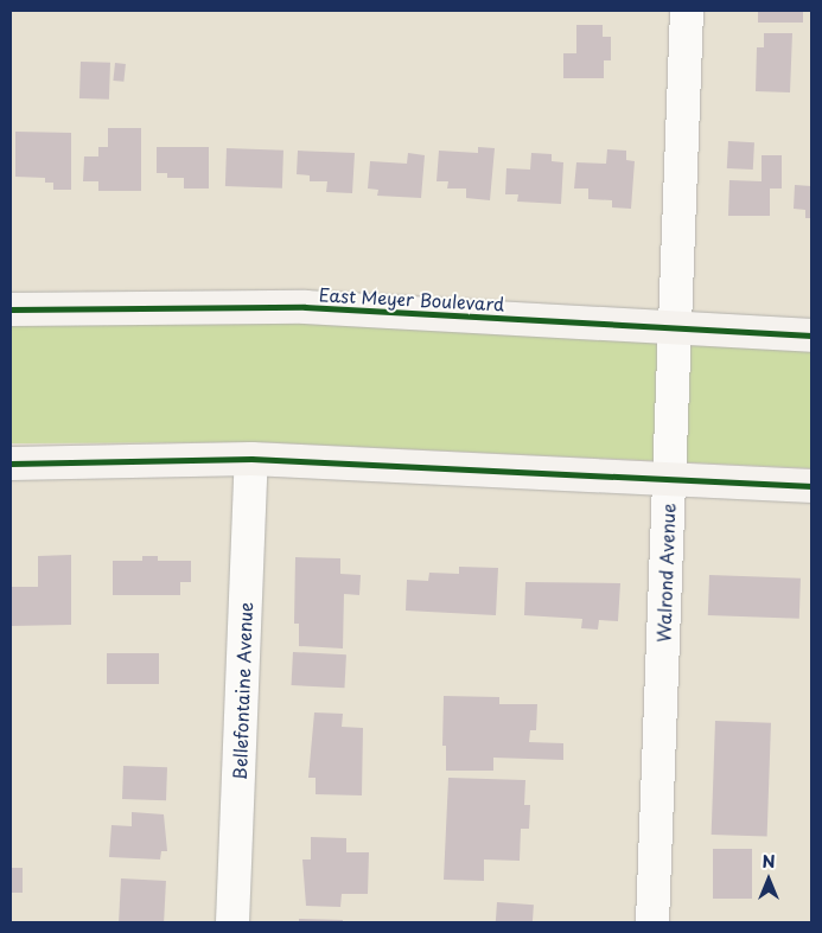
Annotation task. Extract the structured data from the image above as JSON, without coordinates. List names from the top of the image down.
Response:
{
  "streets": {
    "main road": ["East Meyer Boulevard"],
    "street": ["Walrond Avenue", "Bellefontaine Avenue"]
  },
  "crossings": [
    ["East Meyer Boulevard", "Walrond Avenue"]
  ],
  "north": "top"
}
